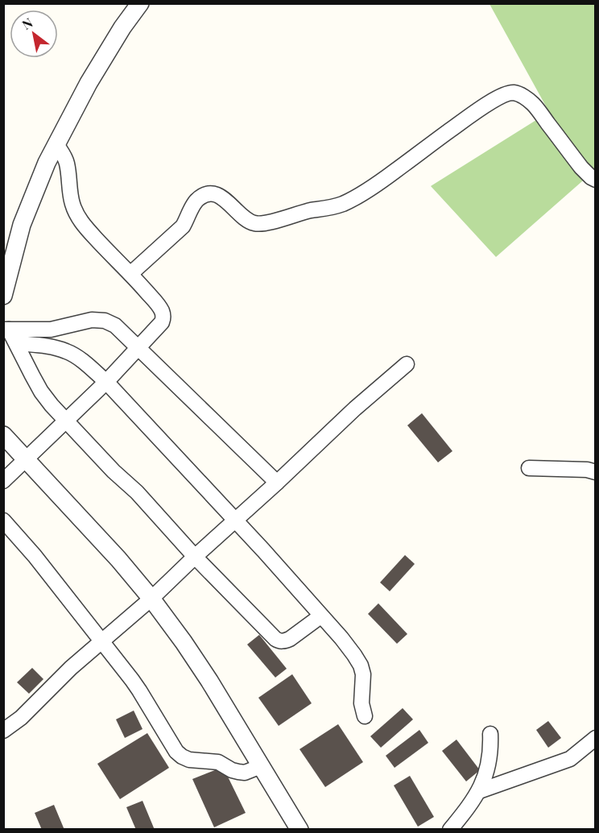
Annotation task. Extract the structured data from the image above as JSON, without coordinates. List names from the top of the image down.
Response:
{
  "north": "top left"
}
